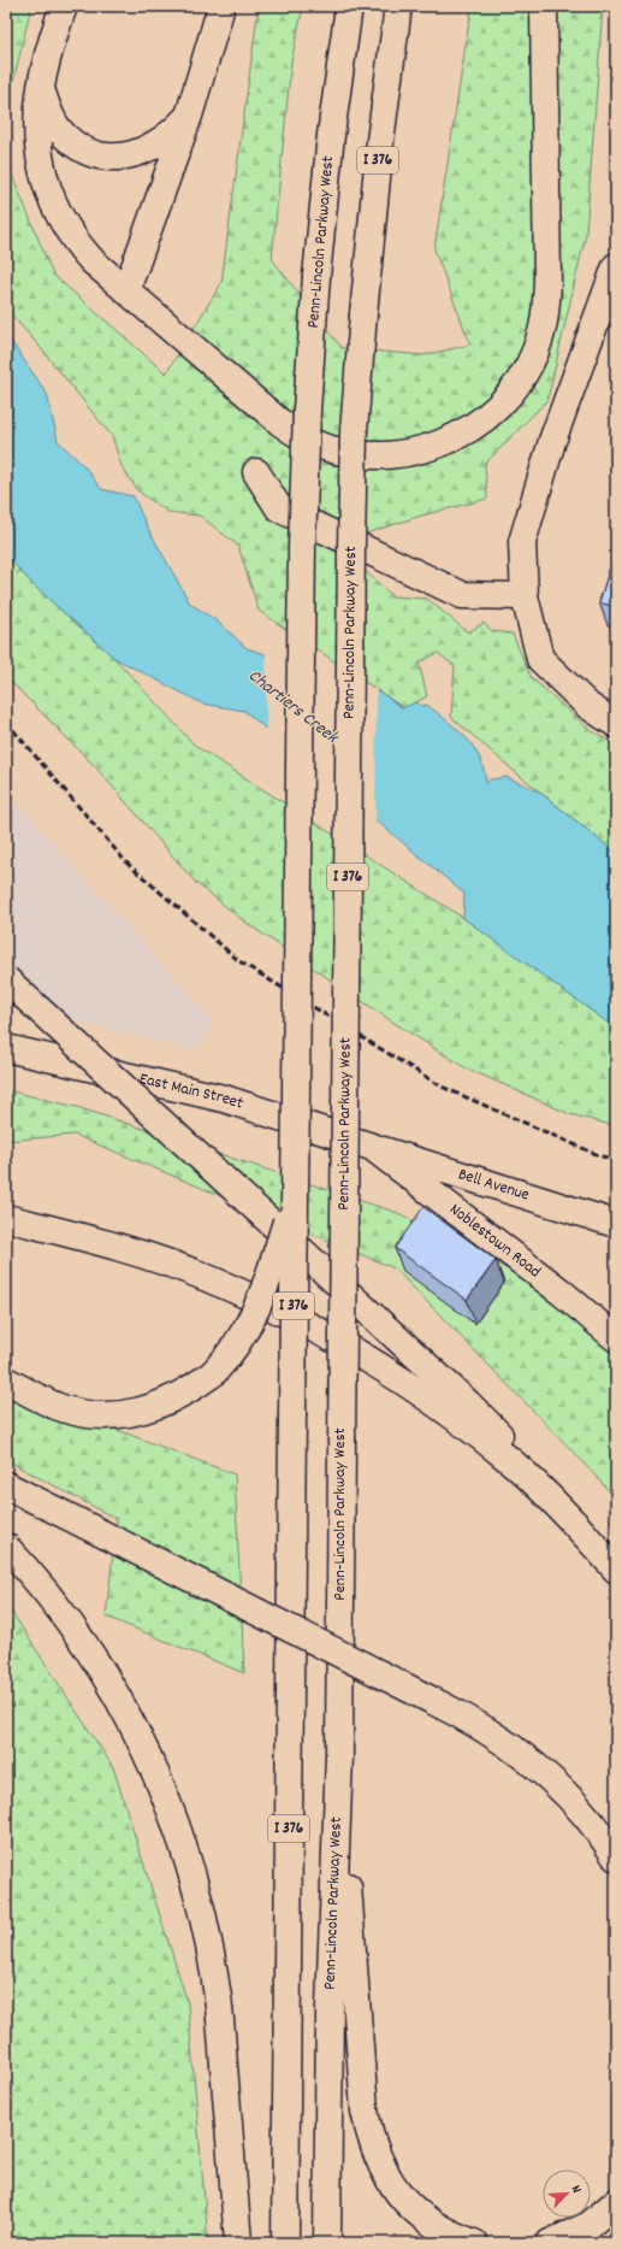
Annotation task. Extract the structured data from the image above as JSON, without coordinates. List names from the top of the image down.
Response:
{
  "streets": {
    "main road": [
      "I 376",
      "Penn-Lincoln Parkway West",
      "East Main Street",
      "Bell Avenue",
      "Noblestown Road"
    ]
  },
  "crossings": [
    ["East Main Street", "Bell Avenue"],
    ["East Main Street", "Noblestown Road"],
    ["Bell Avenue", "Noblestown Road"]
  ],
  "water": ["Chartiers Creek"],
  "north": "top right"
}
